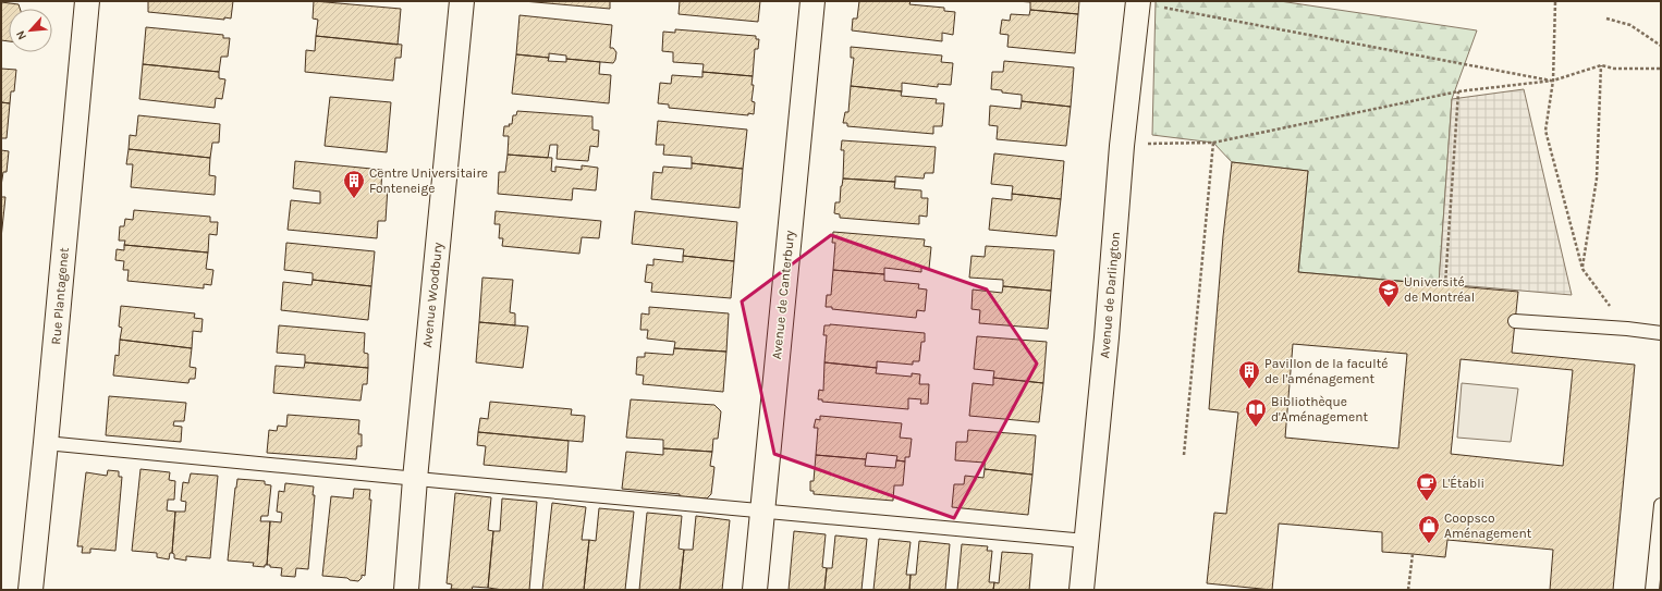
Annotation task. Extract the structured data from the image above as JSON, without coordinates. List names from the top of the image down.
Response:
{
  "streets": {
    "street": [
      "Avenue Woodbury",
      "Avenue de Canterbury",
      "Avenue de Darlington",
      "Rue Plantagenet"
    ]
  },
  "places": {
    "building": ["Centre Universitaire Fonteneige", "Pavillon de la faculté de l'aménagement"],
    "school or university": ["Université de Montréal"],
    "library": ["Bibliothèque d'Aménagement"],
    "cafe": ["L'Établi"],
    "shop": ["Coopsco Aménagement"]
  },
  "north": "bottom left"
}
